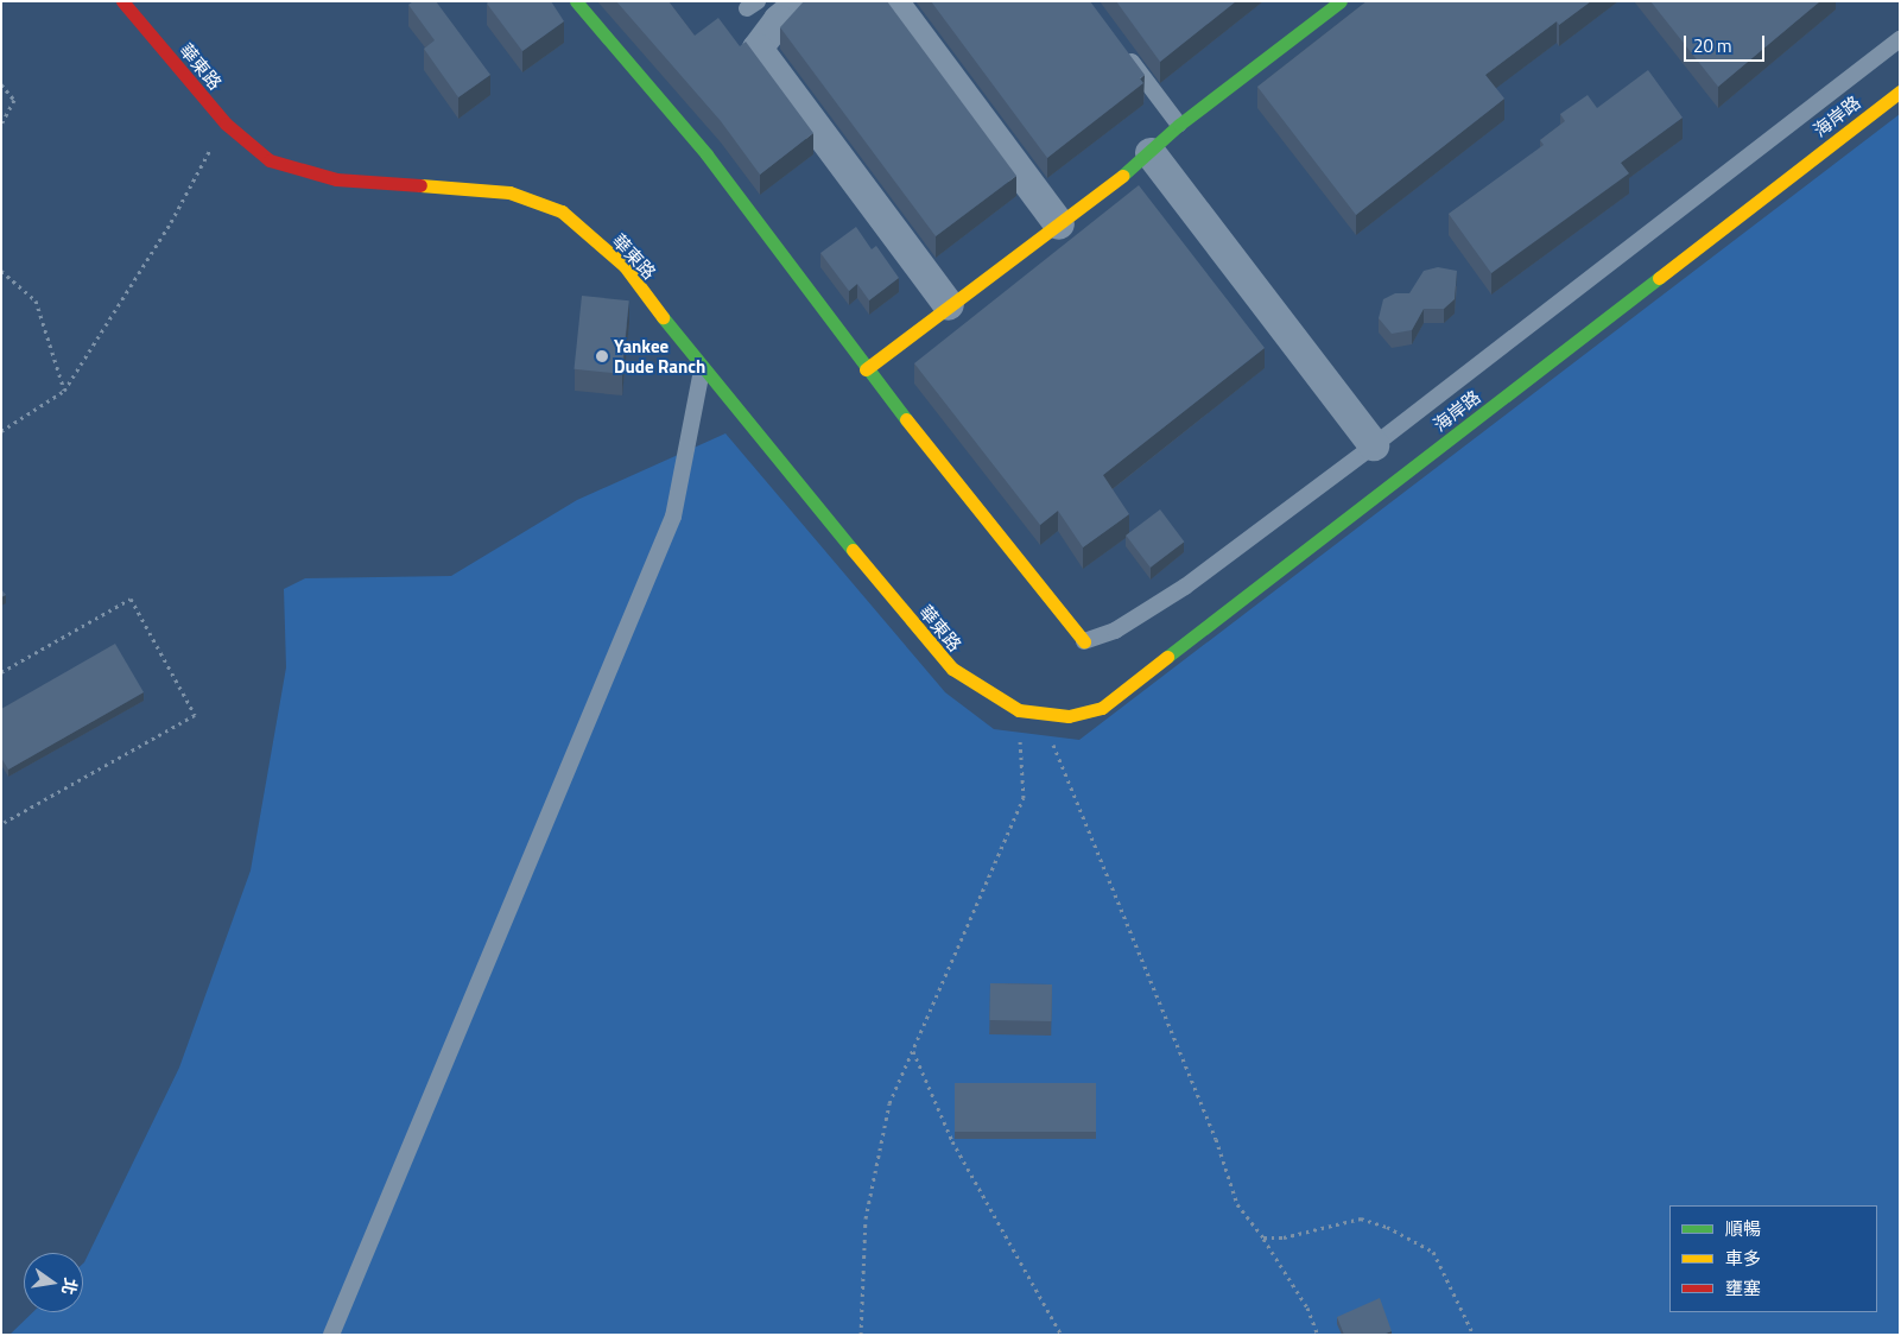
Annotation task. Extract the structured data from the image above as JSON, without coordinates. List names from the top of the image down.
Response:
{
  "streets": {
    "main road": ["華東路", "海岸路"]
  },
  "crossings": [
    ["華東路", "海岸路"]
  ],
  "places": ["Yankee Dude Ranch"],
  "legend": ["順暢", "車多", "壅塞"],
  "scale_bar": "20 m",
  "north": "right"
}
